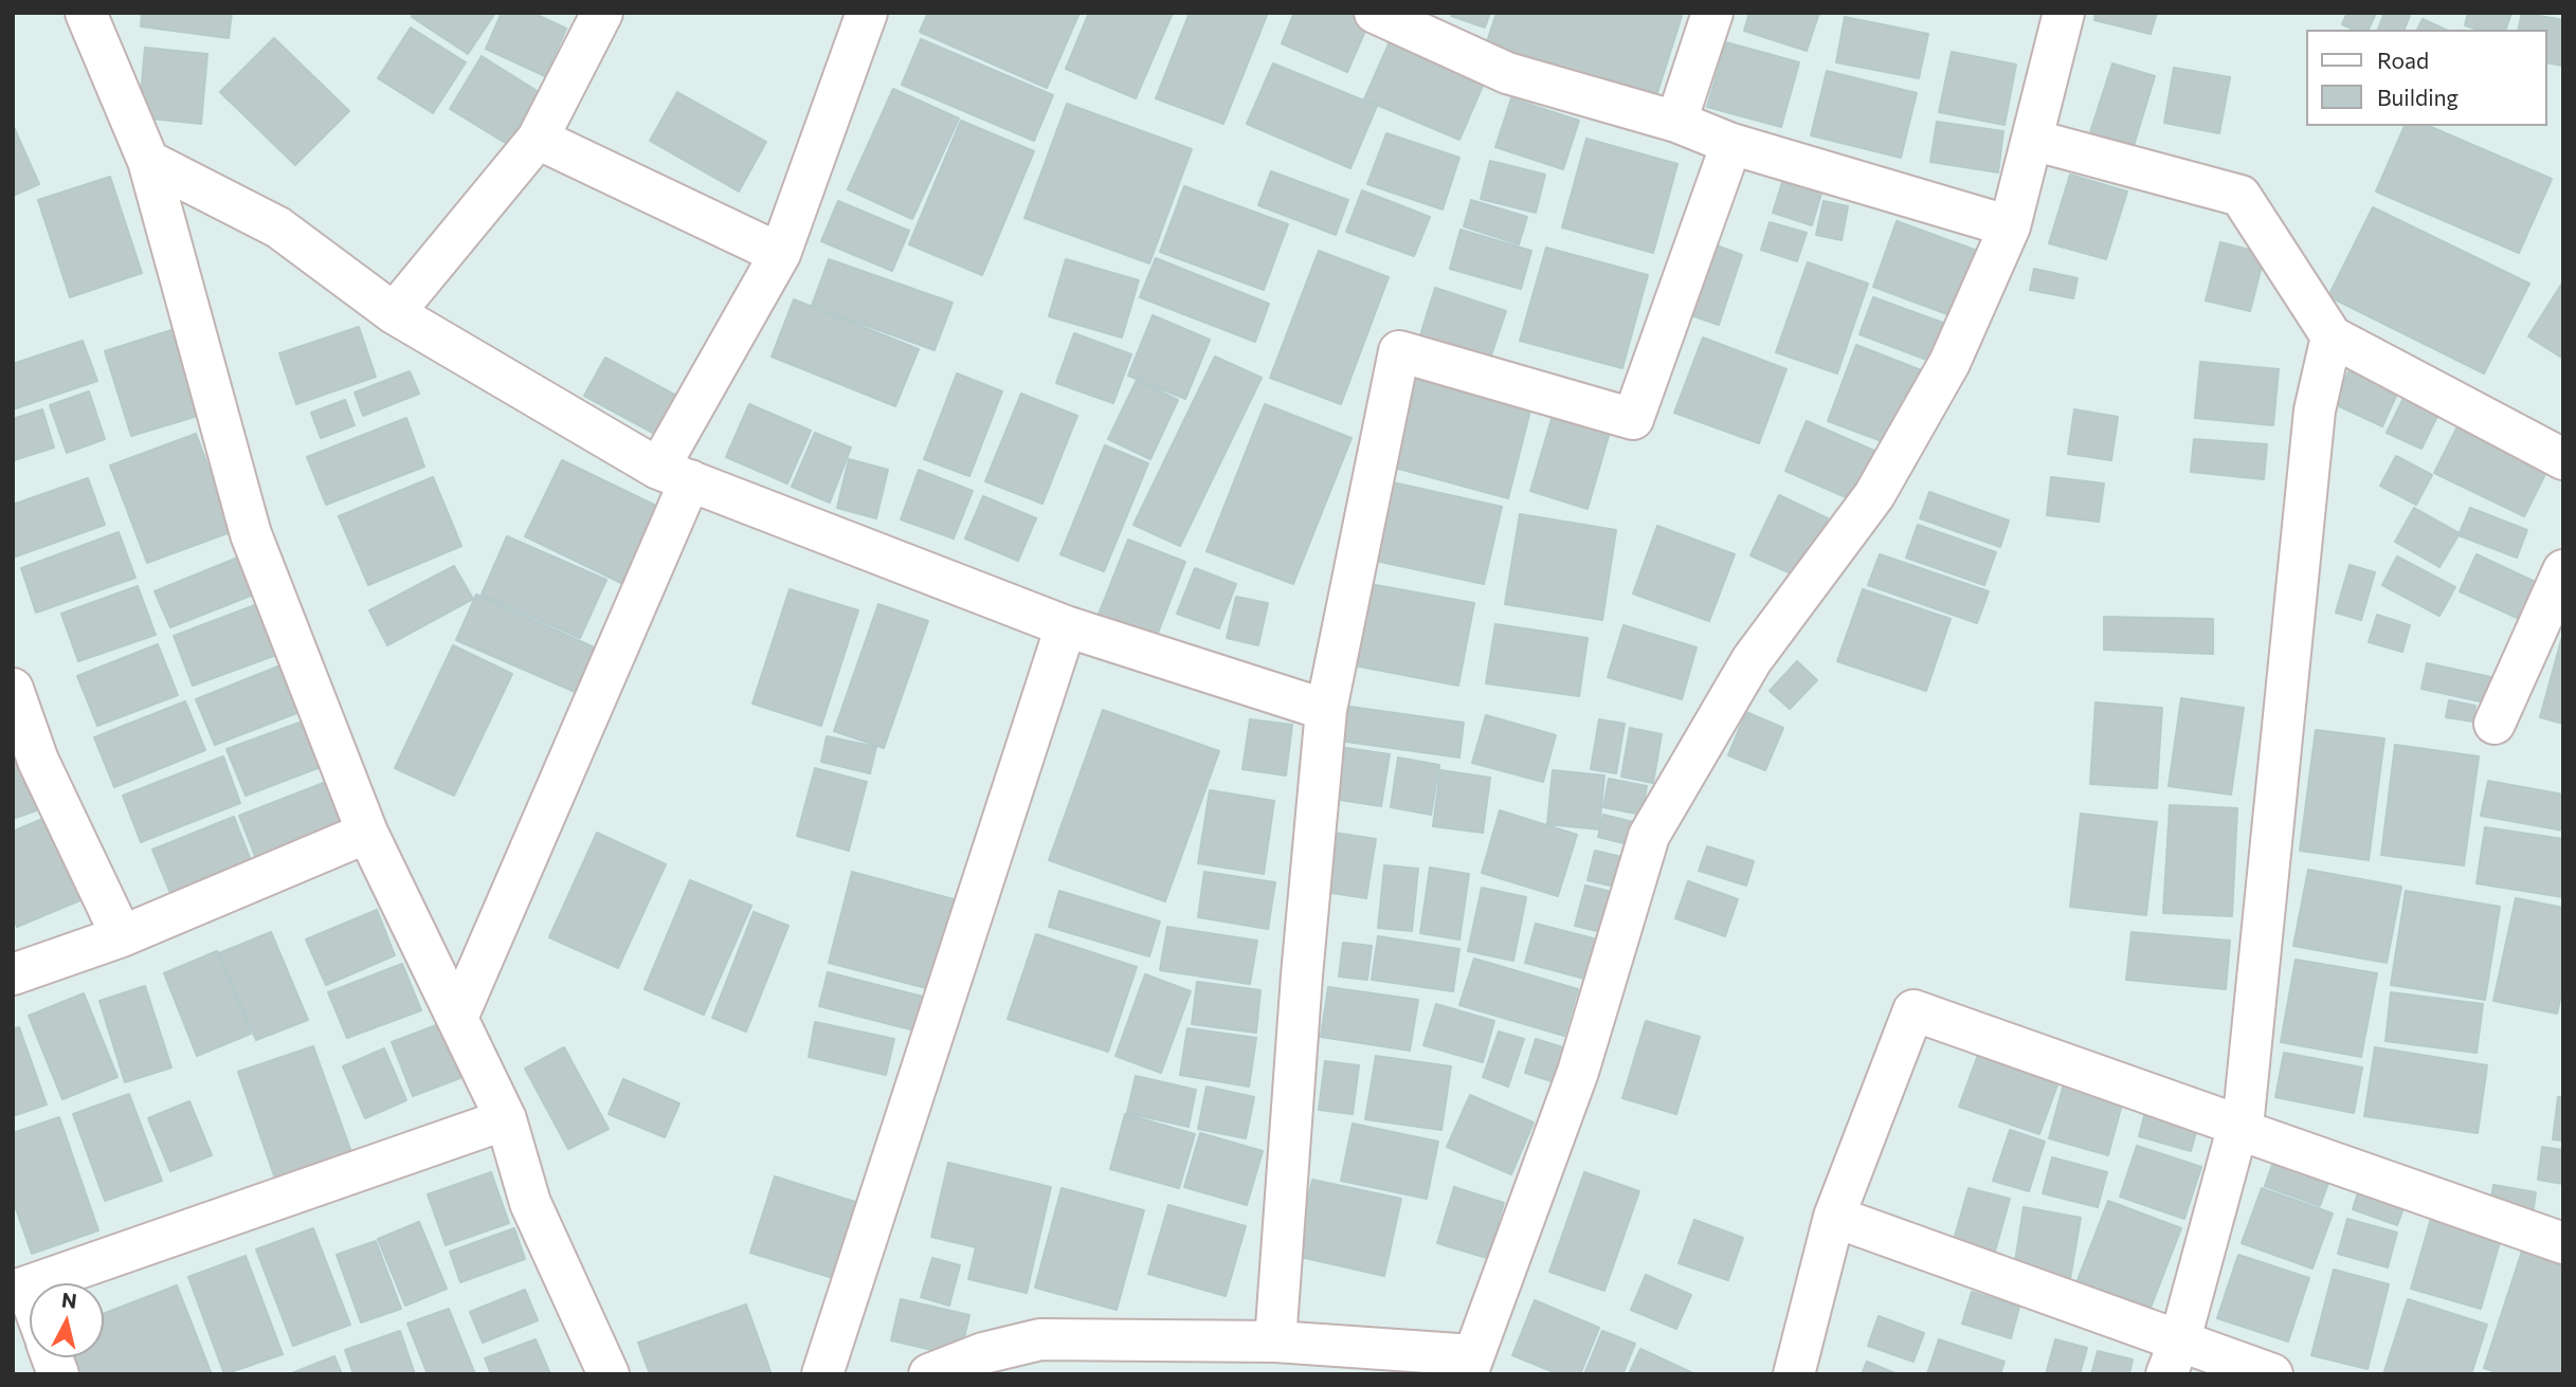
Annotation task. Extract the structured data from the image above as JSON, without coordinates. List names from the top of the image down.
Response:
{
  "legend": ["Road", "Building"],
  "north": "top"
}
